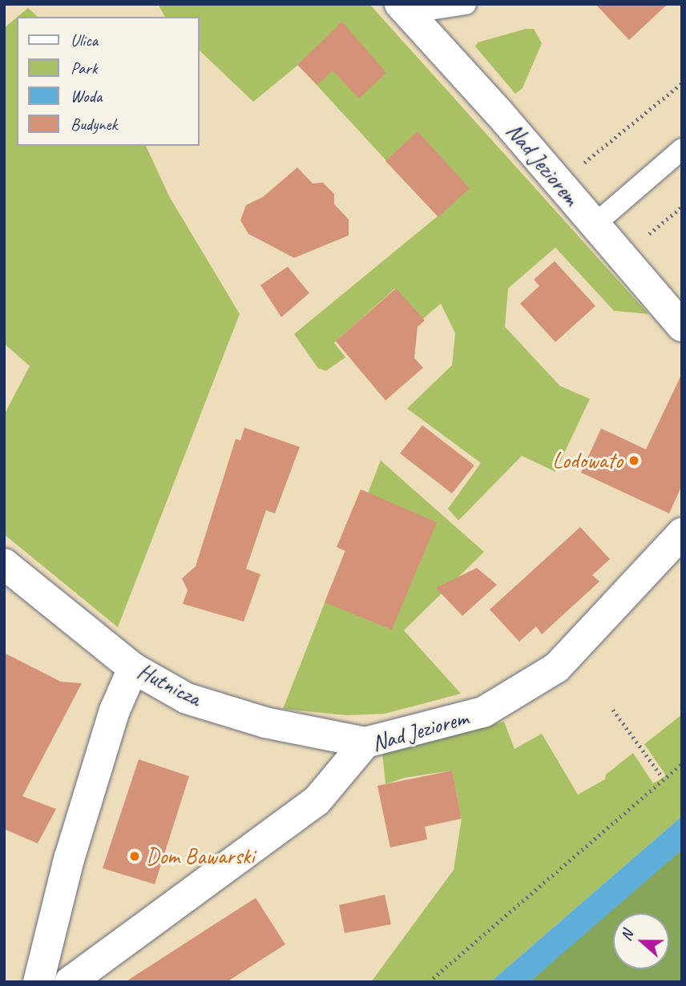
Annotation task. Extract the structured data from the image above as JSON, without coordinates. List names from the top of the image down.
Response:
{
  "streets": {
    "street": ["Nad Jeziorem", "Hutnicza"]
  },
  "crossings": [
    ["Nad Jeziorem", "Hutnicza"]
  ],
  "places": ["Lodowato", "Dom Bawarski"],
  "legend": [
    "Ulica",
    "Park",
    "Woda",
    "Budynek"
  ],
  "north": "left"
}
